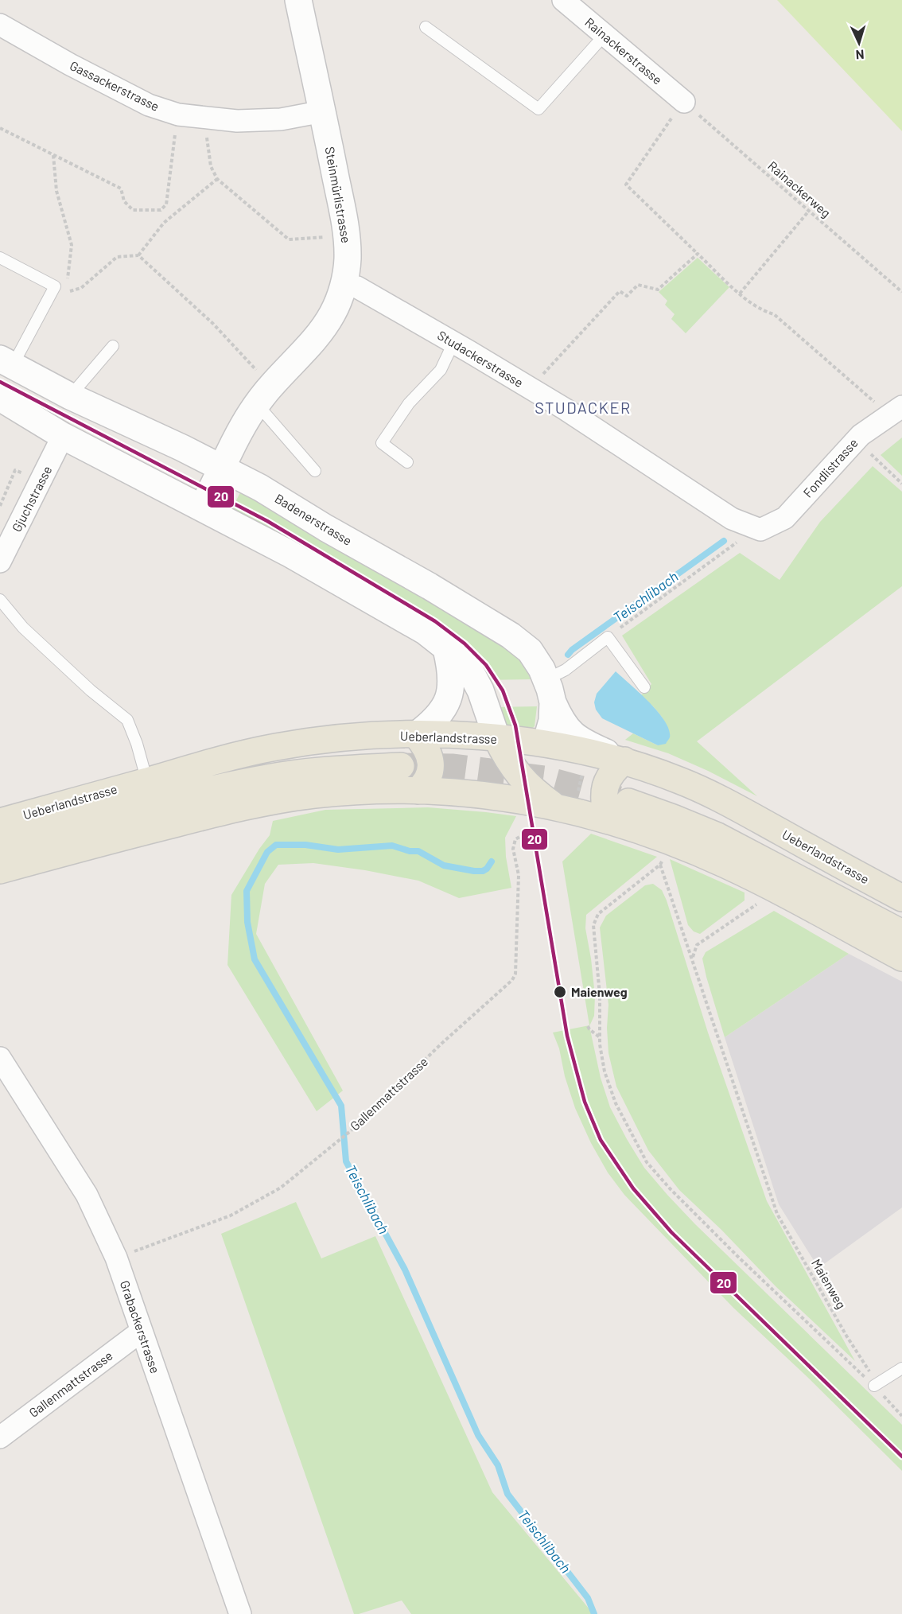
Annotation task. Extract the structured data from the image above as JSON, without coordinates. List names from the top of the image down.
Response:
{
  "streets": {
    "main road": ["Steinmürlistrasse", "Badenerstrasse", "Ueberlandstrasse"],
    "street": [
      "Rainackerstrasse",
      "Gassackerstrasse",
      "Studackerstrasse",
      "Fondlistrasse",
      "Gjuchstrasse",
      "Gallenmattstrasse",
      "Grabackerstrasse"
    ],
    "path": ["Rainackerweg", "Maienweg"]
  },
  "crossings": [
    ["Rainackerstrasse", "Rainackerweg"],
    ["Gassackerstrasse", "Steinmürlistrasse"],
    ["Steinmürlistrasse", "Studackerstrasse"],
    ["Steinmürlistrasse", "Badenerstrasse"],
    ["Studackerstrasse", "Fondlistrasse"],
    ["Badenerstrasse", "Ueberlandstrasse"],
    ["Gallenmattstrasse", "Grabackerstrasse"]
  ],
  "districts": ["STUDACKER"],
  "water": ["Teischlibach"],
  "places": ["Maienweg"],
  "lines": ["transit line 20"],
  "north": "bottom"
}
